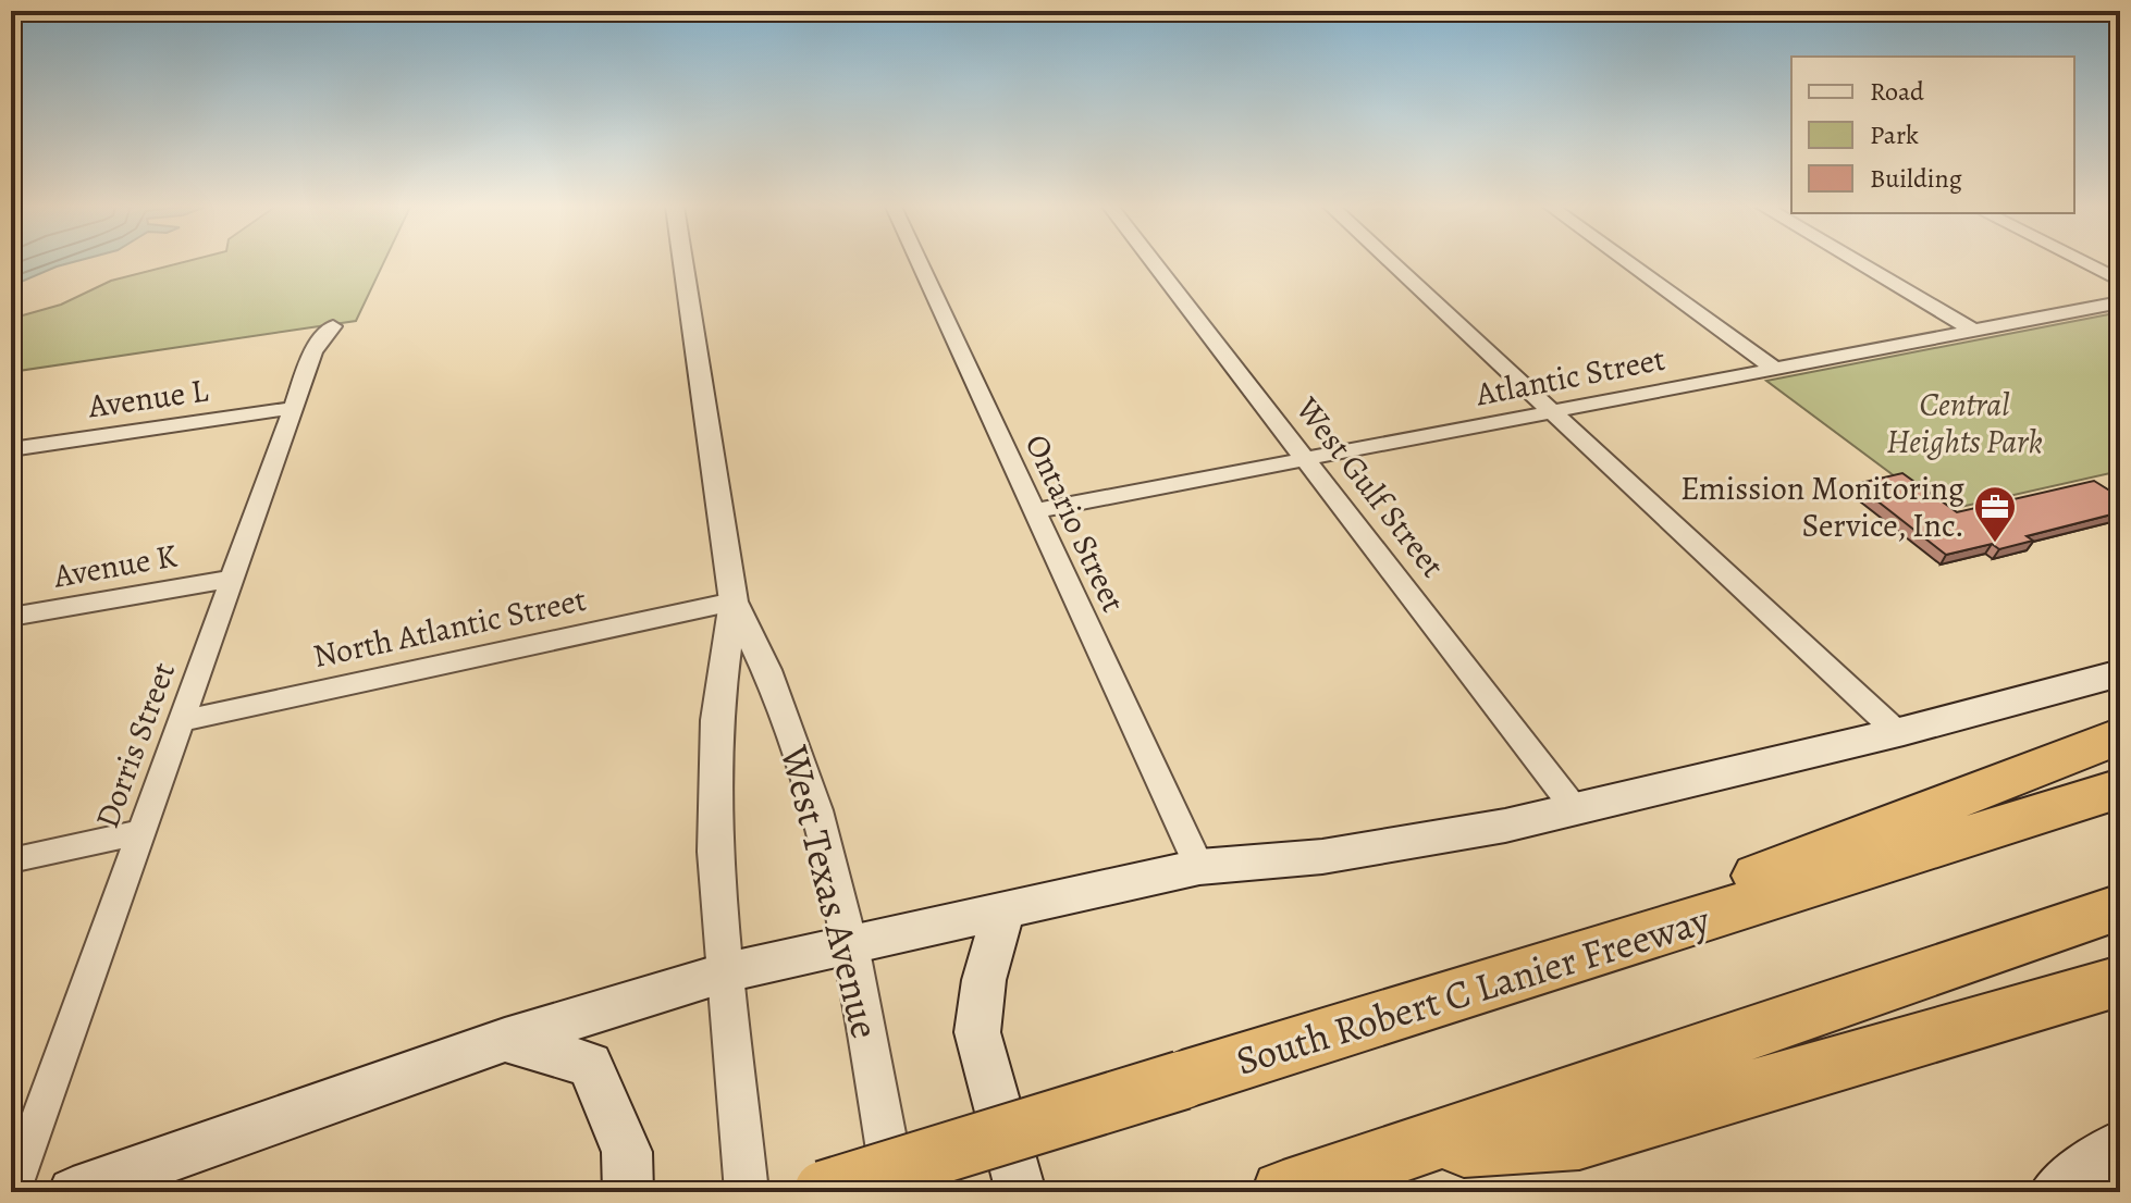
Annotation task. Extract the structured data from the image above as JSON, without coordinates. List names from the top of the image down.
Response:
{
  "streets": {
    "highway": ["South Robert C Lanier Freeway"],
    "street": [
      "Atlantic Street",
      "Avenue L",
      "West Gulf Street",
      "Ontario Street",
      "Avenue K",
      "North Atlantic Street",
      "Dorris Street",
      "West Texas Avenue"
    ]
  },
  "crossings": [
    ["Atlantic Street", "West Gulf Street"],
    ["Atlantic Street", "Ontario Street"],
    ["Avenue L", "Dorris Street"],
    ["Avenue K", "Dorris Street"],
    ["North Atlantic Street", "Dorris Street"],
    ["North Atlantic Street", "West Texas Avenue"]
  ],
  "parks": ["Central Heights Park"],
  "places": {
    "office": ["Emission Monitoring Service, Inc."]
  },
  "legend": ["Road", "Park", "Building"]
}
